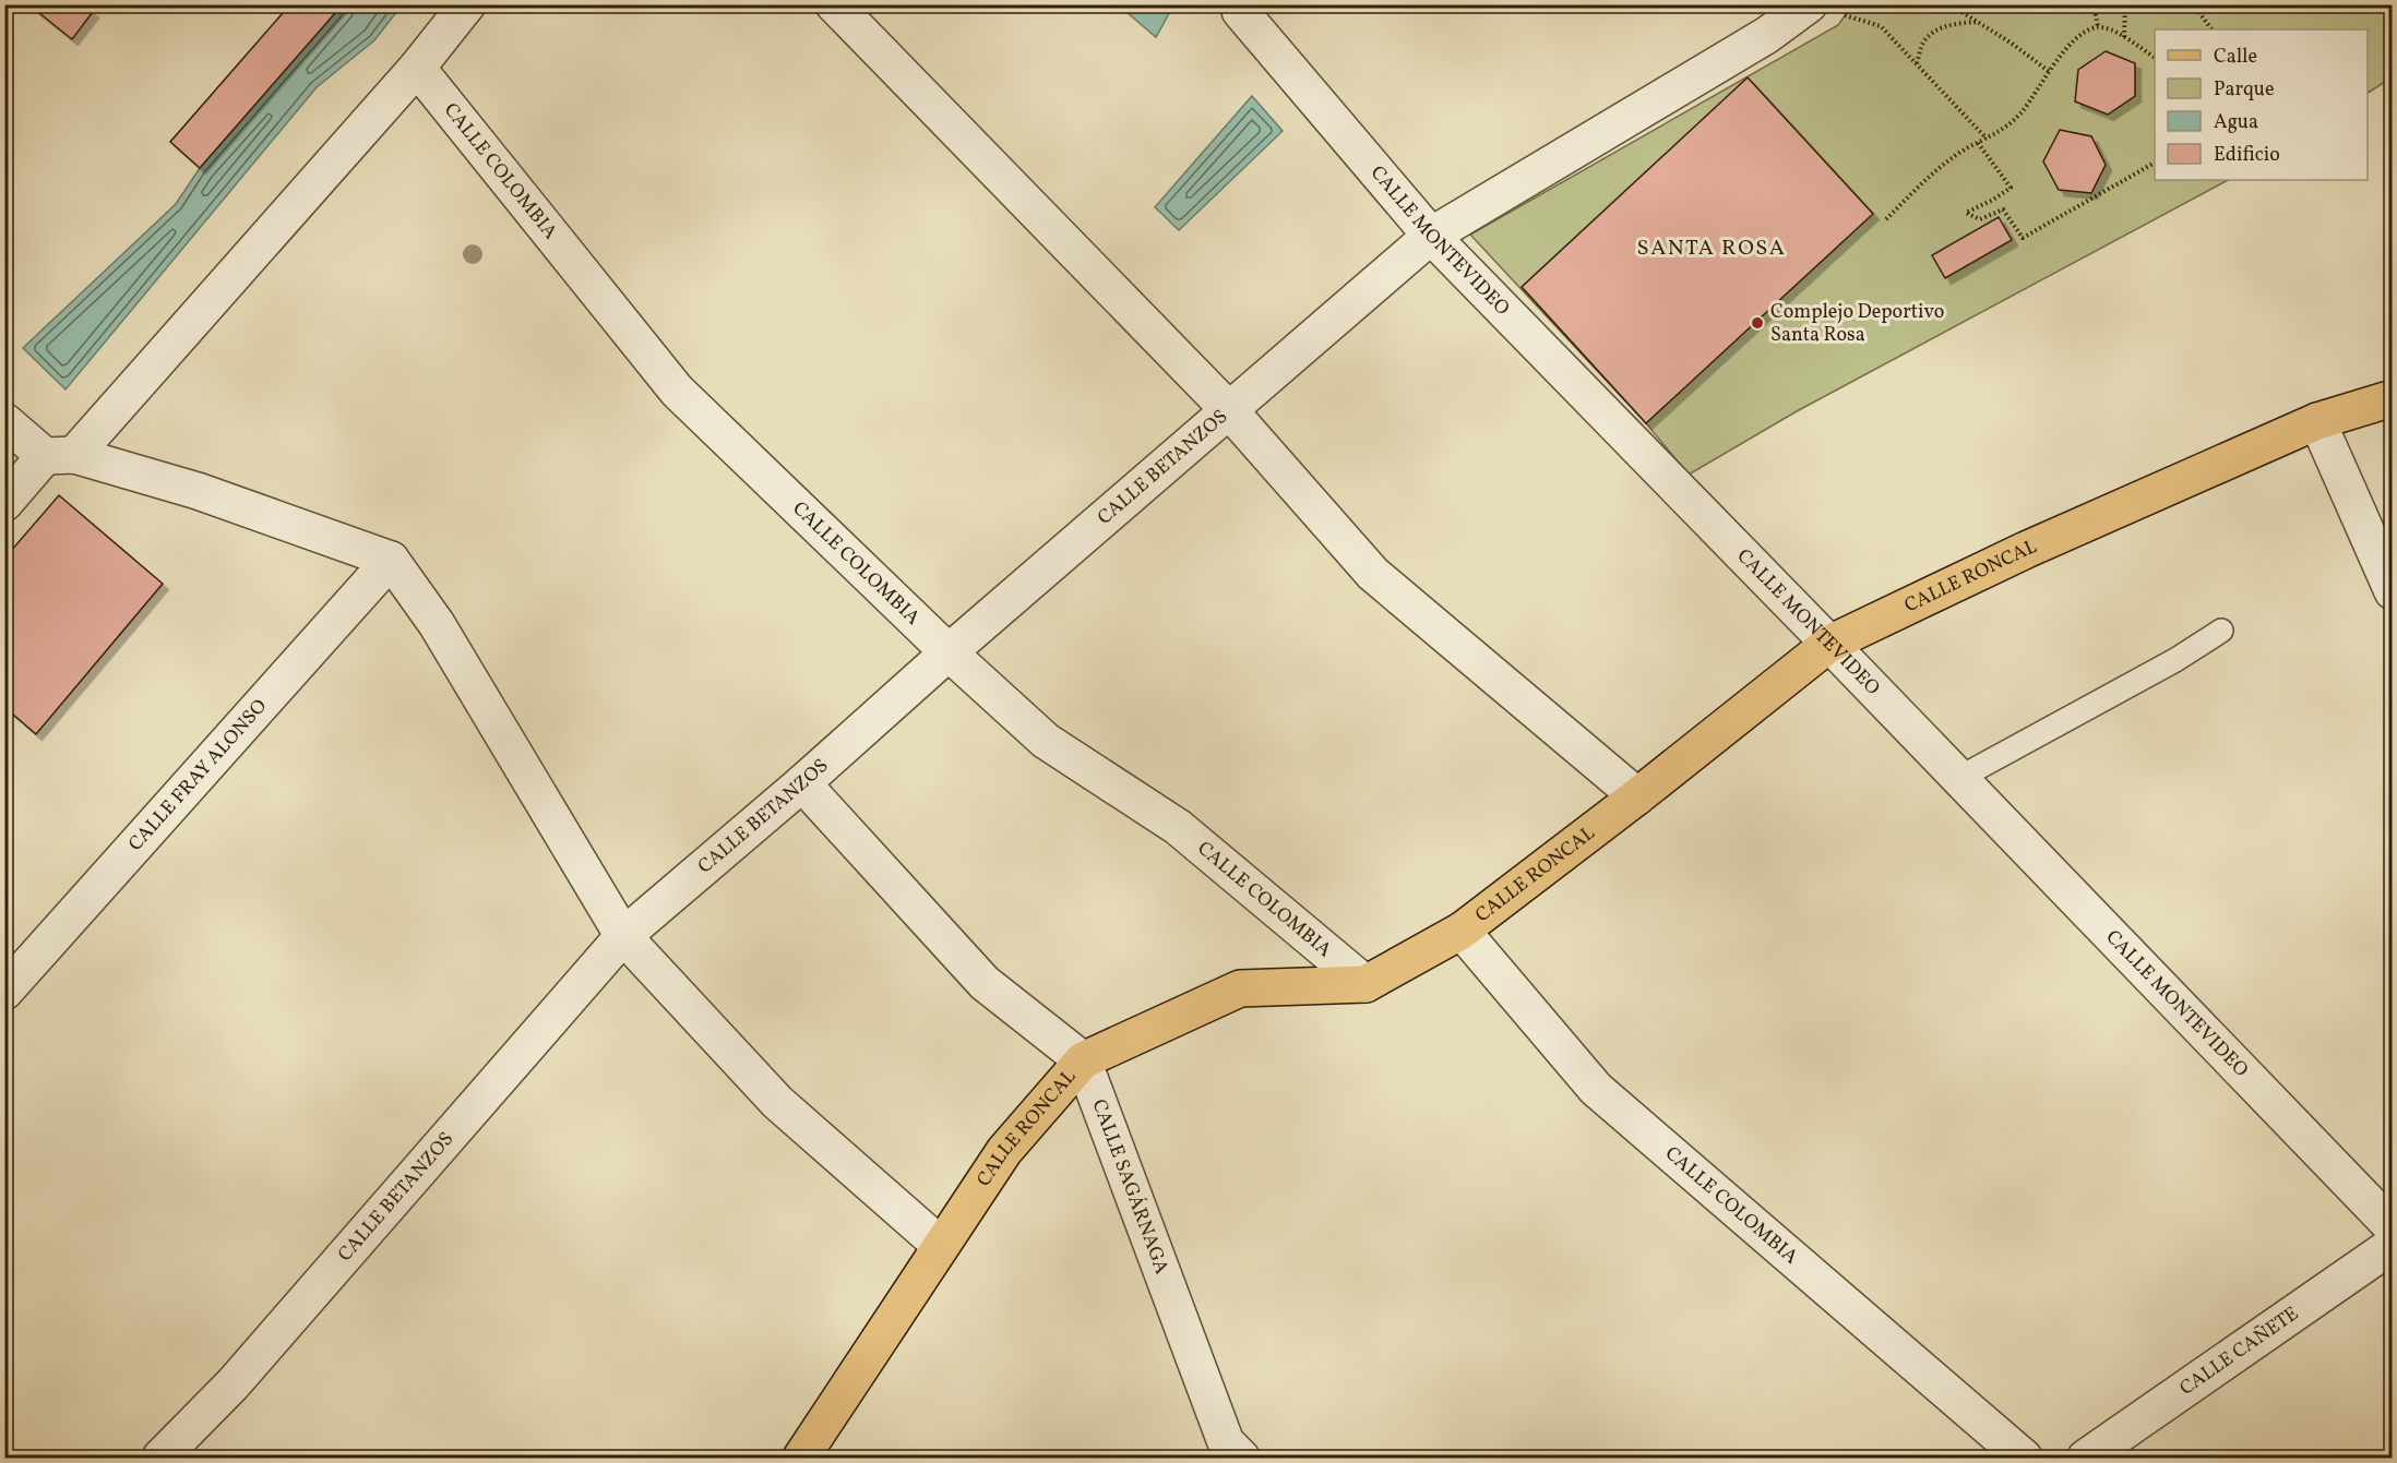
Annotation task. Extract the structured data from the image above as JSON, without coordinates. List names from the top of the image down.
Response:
{
  "streets": {
    "main road": ["CALLE RONCAL"],
    "street": [
      "CALLE COLOMBIA",
      "CALLE MONTEVIDEO",
      "CALLE BETANZOS",
      "CALLE FRAY ALONSO",
      "CALLE SAGÁRNAGA",
      "CALLE CAÑETE"
    ]
  },
  "crossings": [
    ["CALLE COLOMBIA", "CALLE BETANZOS"],
    ["CALLE COLOMBIA", "CALLE RONCAL"],
    ["CALLE MONTEVIDEO", "CALLE BETANZOS"],
    ["CALLE MONTEVIDEO", "CALLE RONCAL"],
    ["CALLE RONCAL", "CALLE SAGÁRNAGA"]
  ],
  "districts": ["SANTA ROSA"],
  "places": ["Complejo Deportivo Santa Rosa"],
  "legend": [
    "Calle",
    "Parque",
    "Agua",
    "Edificio"
  ]
}
